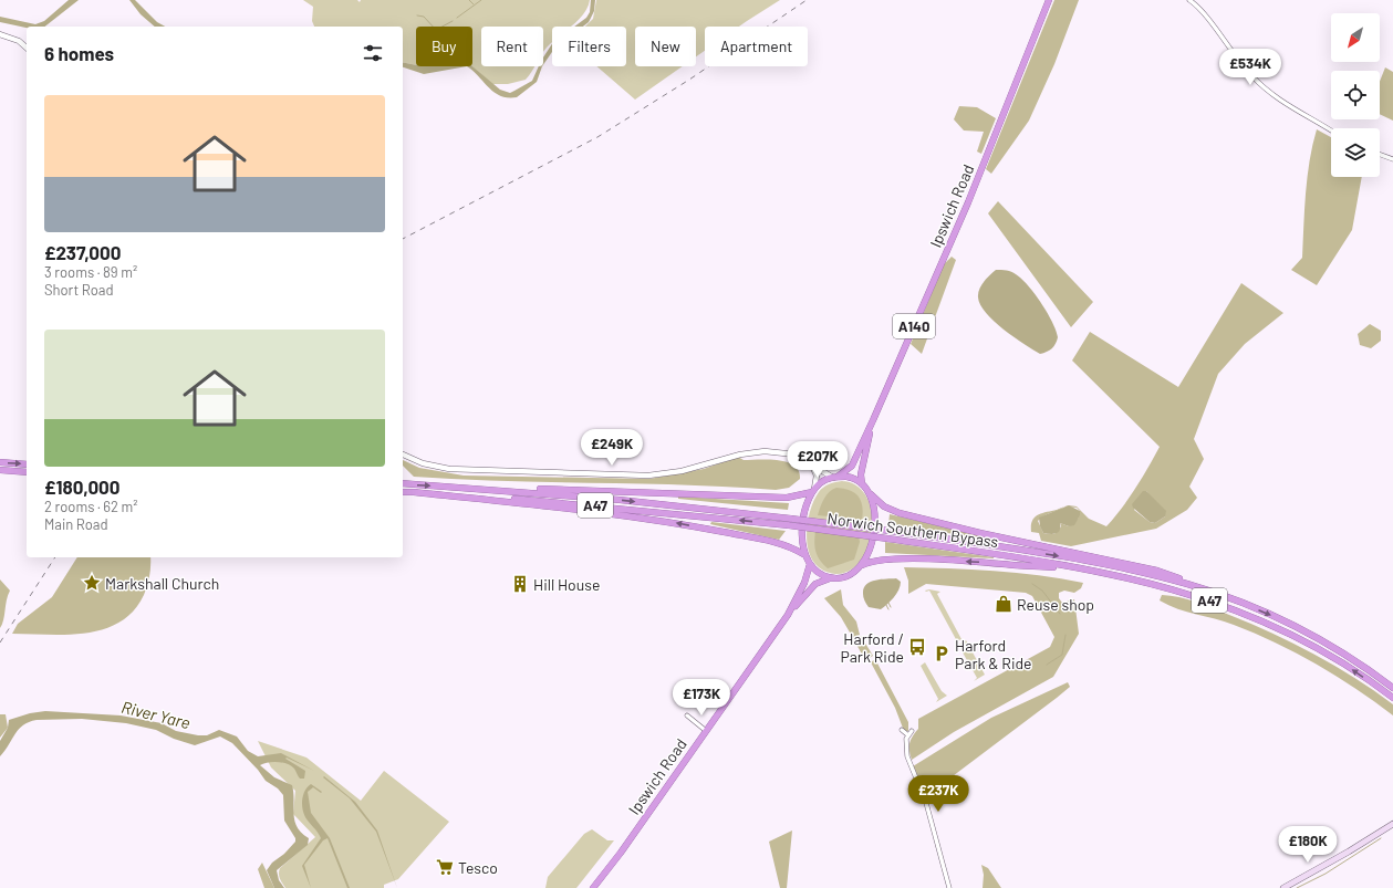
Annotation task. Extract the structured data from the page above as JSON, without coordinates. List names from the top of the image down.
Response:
{
  "streets": {
    "highway": [
      "Ipswich Road",
      "A140",
      "A47",
      "Norwich Southern Bypass"
    ]
  },
  "crossings": [
    ["Ipswich Road", "A47"],
    ["A47", "Norwich Southern Bypass"]
  ],
  "water": ["River Yare"],
  "places": {
    "place": ["Markshall Church"],
    "building": ["Hill House"],
    "shop": ["Reuse shop"],
    "bus stop": ["Harford / Park Ride"],
    "parking": ["Harford Park & Ride"],
    "supermarket": ["Tesco"]
  },
  "north": "bottom left",
  "page": {
    "chip": [
      "Buy",
      "Rent",
      "Filters",
      "New",
      "Apartment"
    ],
    "heading": "6 homes",
    "price": [
      "£534K",
      "£249K",
      "£207K",
      "£173K",
      "£237K",
      "£180K"
    ],
    "list": [
      {
        "name": "£237,000",
        "note": "3 rooms · 89 m² · Short Road"
      },
      {
        "name": "£180,000",
        "note": "2 rooms · 62 m² · Main Road"
      }
    ]
  }
}
